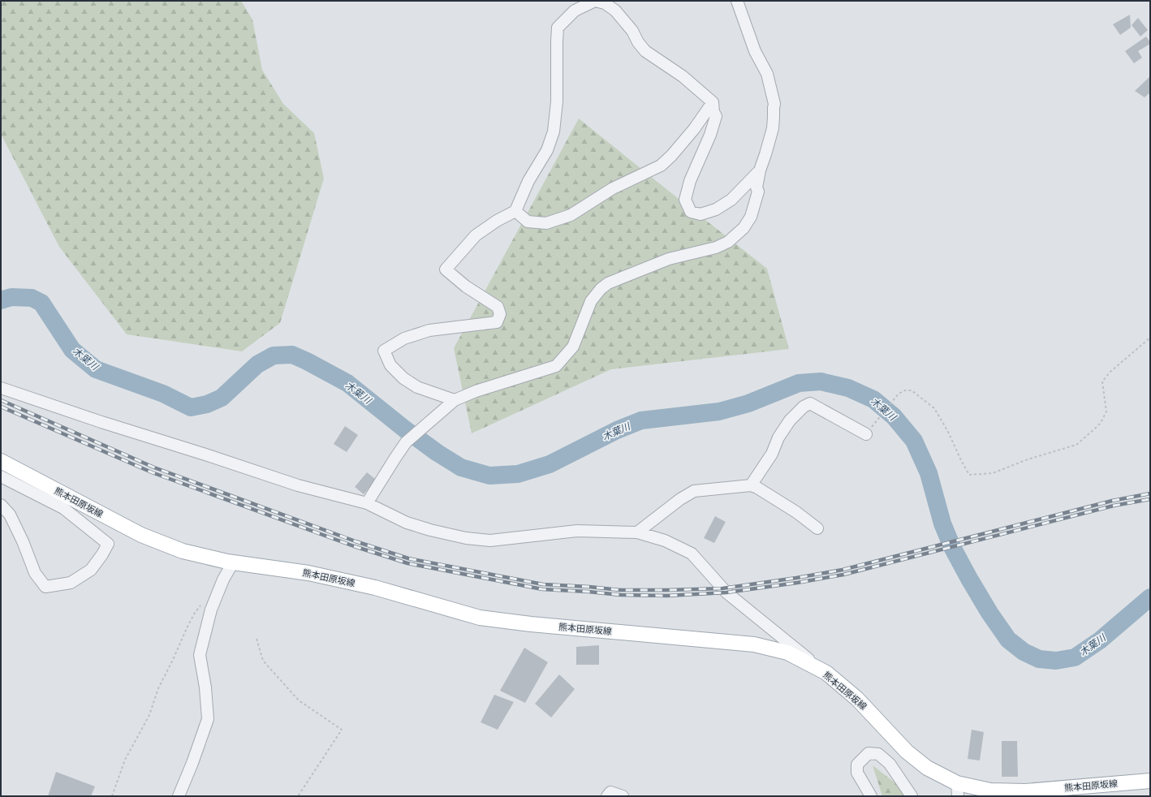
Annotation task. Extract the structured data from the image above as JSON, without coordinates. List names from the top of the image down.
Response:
{
  "streets": {
    "main road": ["熊本田原坂線"]
  },
  "water": ["木葉川"]
}
